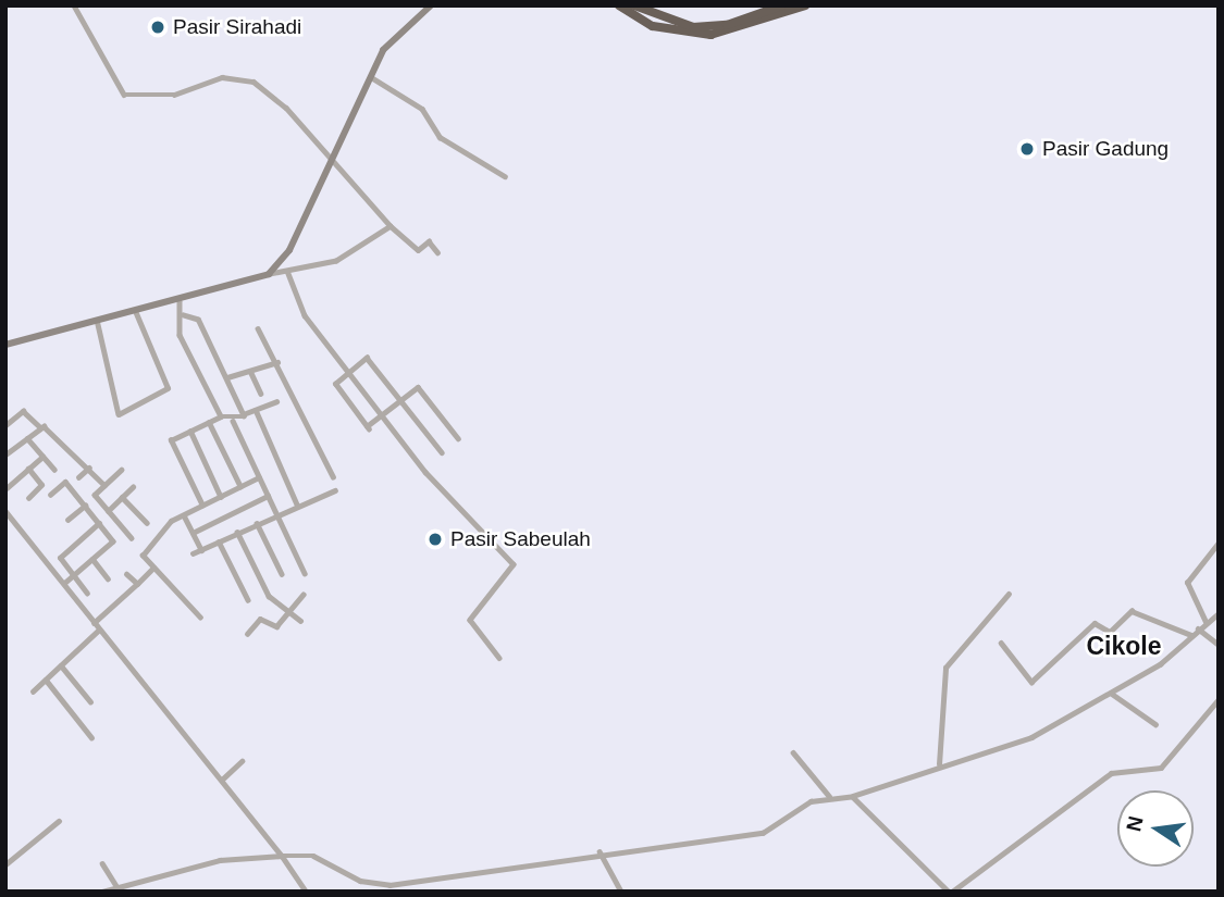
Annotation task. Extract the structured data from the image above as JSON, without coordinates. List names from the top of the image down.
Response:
{
  "districts": ["Cikole"],
  "places": ["Pasir Sirahadi", "Pasir Gadung", "Pasir Sabeulah"],
  "north": "left"
}
